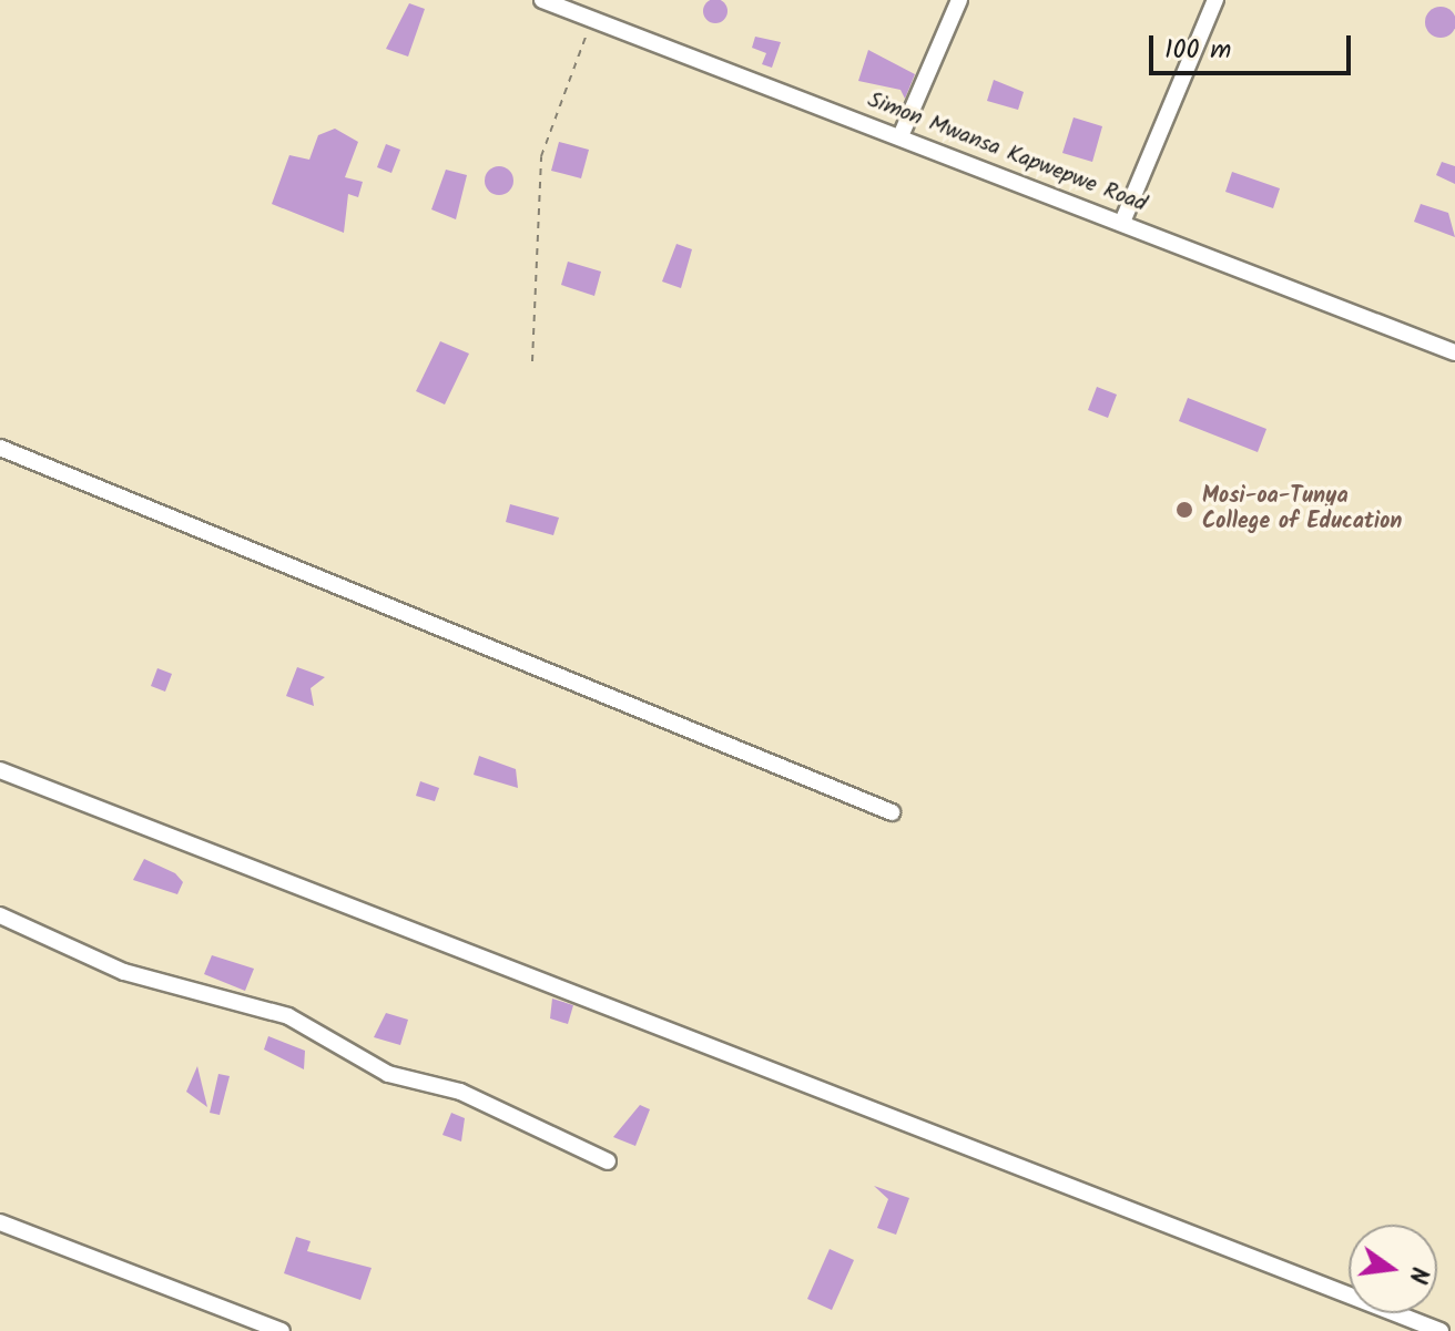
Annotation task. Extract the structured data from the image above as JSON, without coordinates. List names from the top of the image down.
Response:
{
  "streets": {
    "street": ["Simon Mwansa Kapwepwe Road"]
  },
  "places": ["Mosi-oa-Tunya College of Education"],
  "scale_bar": "100 m",
  "north": "right"
}
